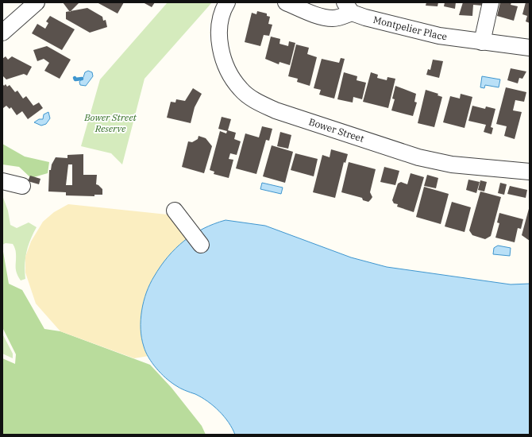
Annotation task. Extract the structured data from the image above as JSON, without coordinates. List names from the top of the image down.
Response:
{
  "streets": {
    "street": ["Montpelier Place", "Bower Street"]
  },
  "parks": ["Bower Street Reserve"]
}
